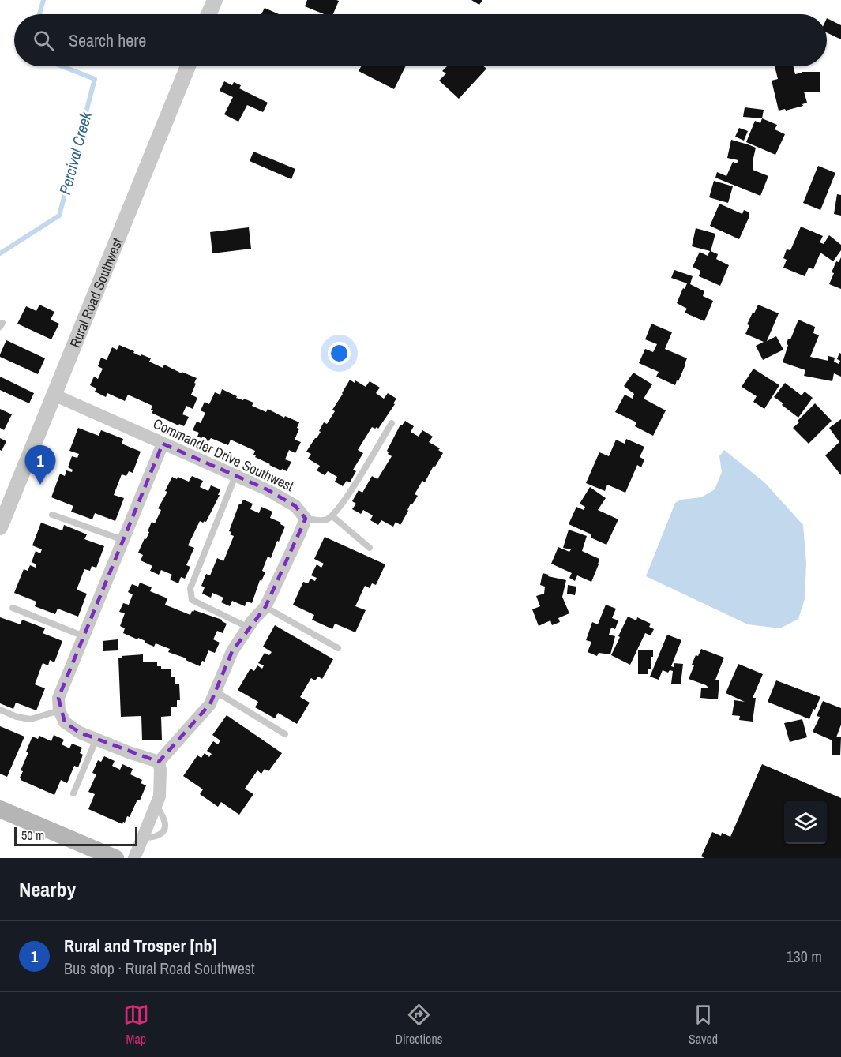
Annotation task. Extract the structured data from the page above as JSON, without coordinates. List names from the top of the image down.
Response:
{
  "streets": {
    "street": ["Rural Road Southwest", "Commander Drive Southwest"]
  },
  "crossings": [
    ["Rural Road Southwest", "Commander Drive Southwest"]
  ],
  "water": ["Percival Creek"],
  "scale_bar": "50 m",
  "page": {
    "search": "Search here",
    "pins": "1",
    "scale": "50 m",
    "heading": "Nearby",
    "list": [
      {
        "mark": "1",
        "name": "Rural and Trosper [nb]",
        "note": "Bus stop · Rural Road Southwest",
        "value": "130 m"
      }
    ],
    "nav": ["Map", "Directions", "Saved"]
  }
}
